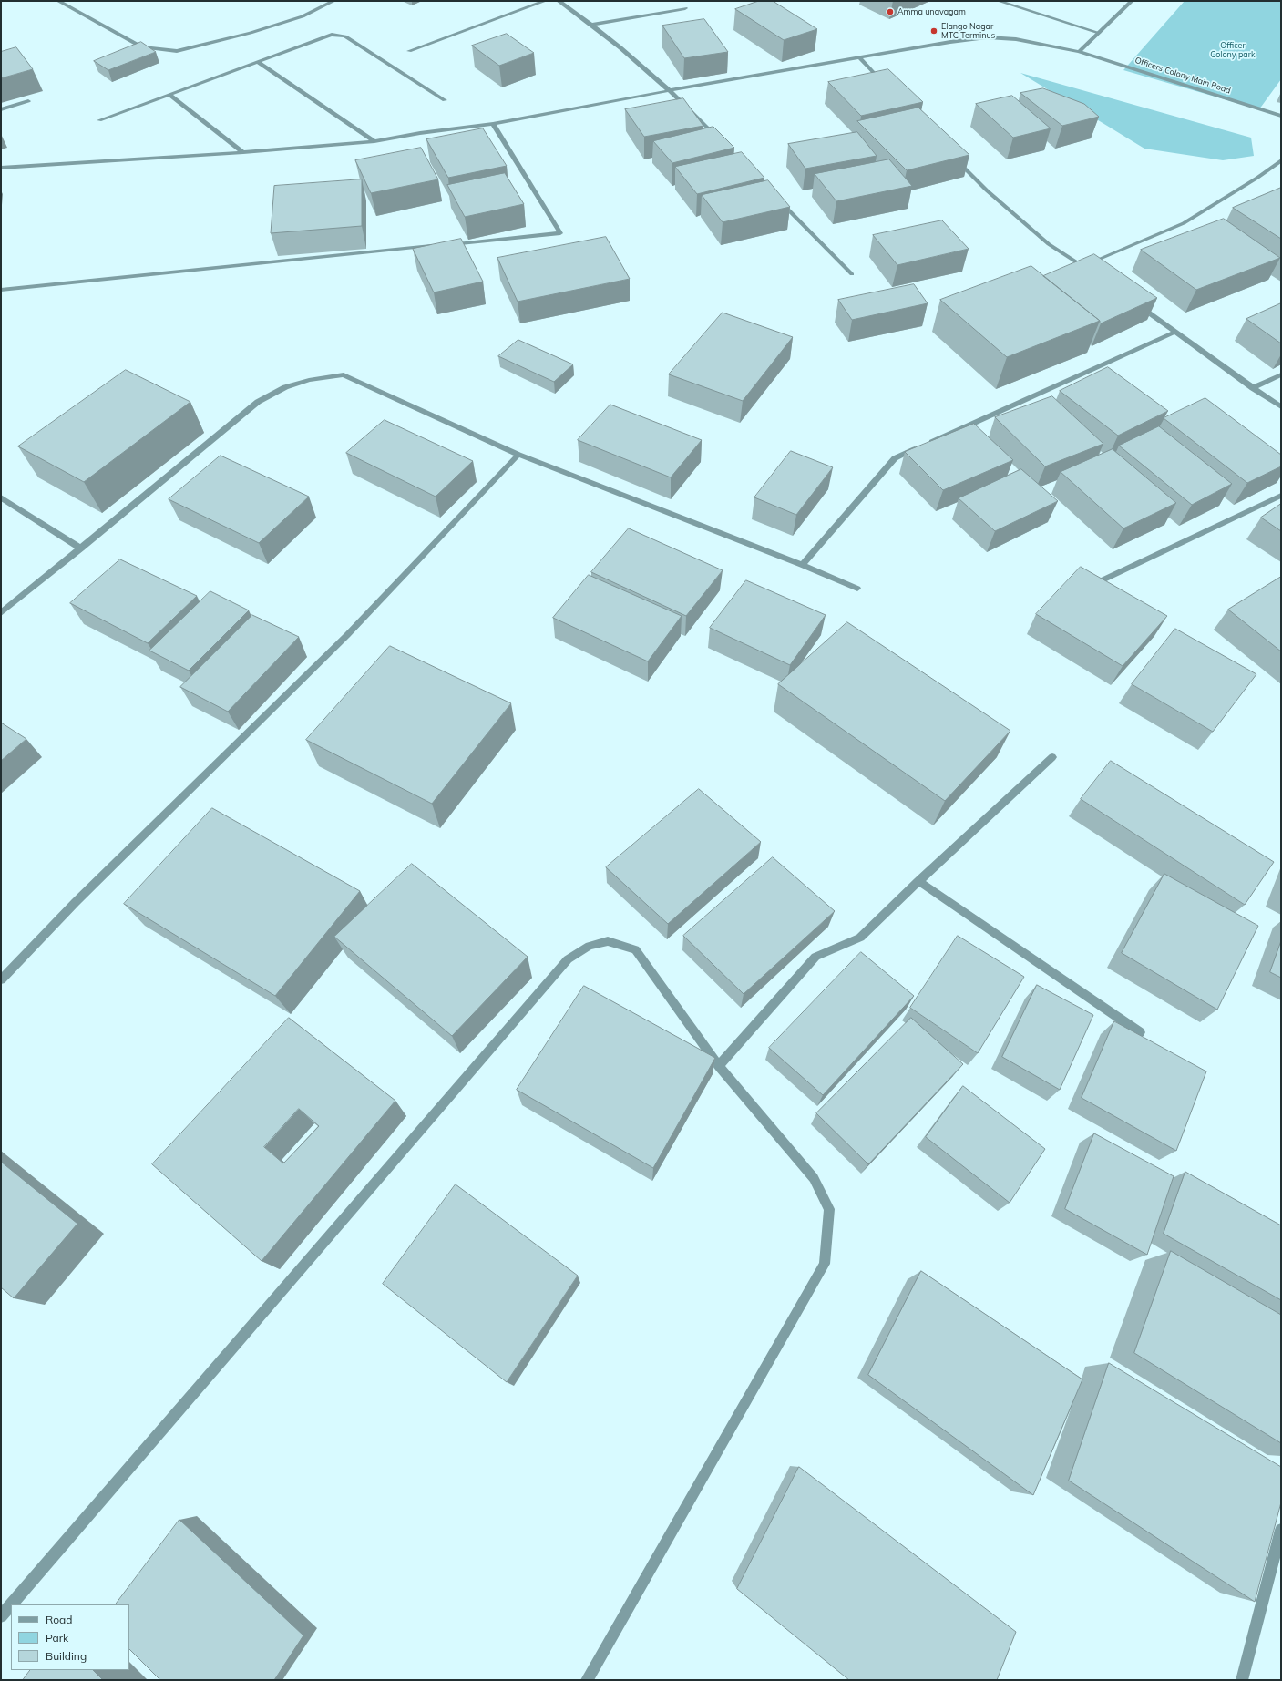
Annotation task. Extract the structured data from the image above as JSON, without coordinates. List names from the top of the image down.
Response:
{
  "streets": {
    "street": ["Officers Colony Main Road"]
  },
  "parks": ["Officer Colony park"],
  "places": ["Amma unavagam", "Elango Nagar MTC Terminus"],
  "legend": ["Road", "Park", "Building"]
}
